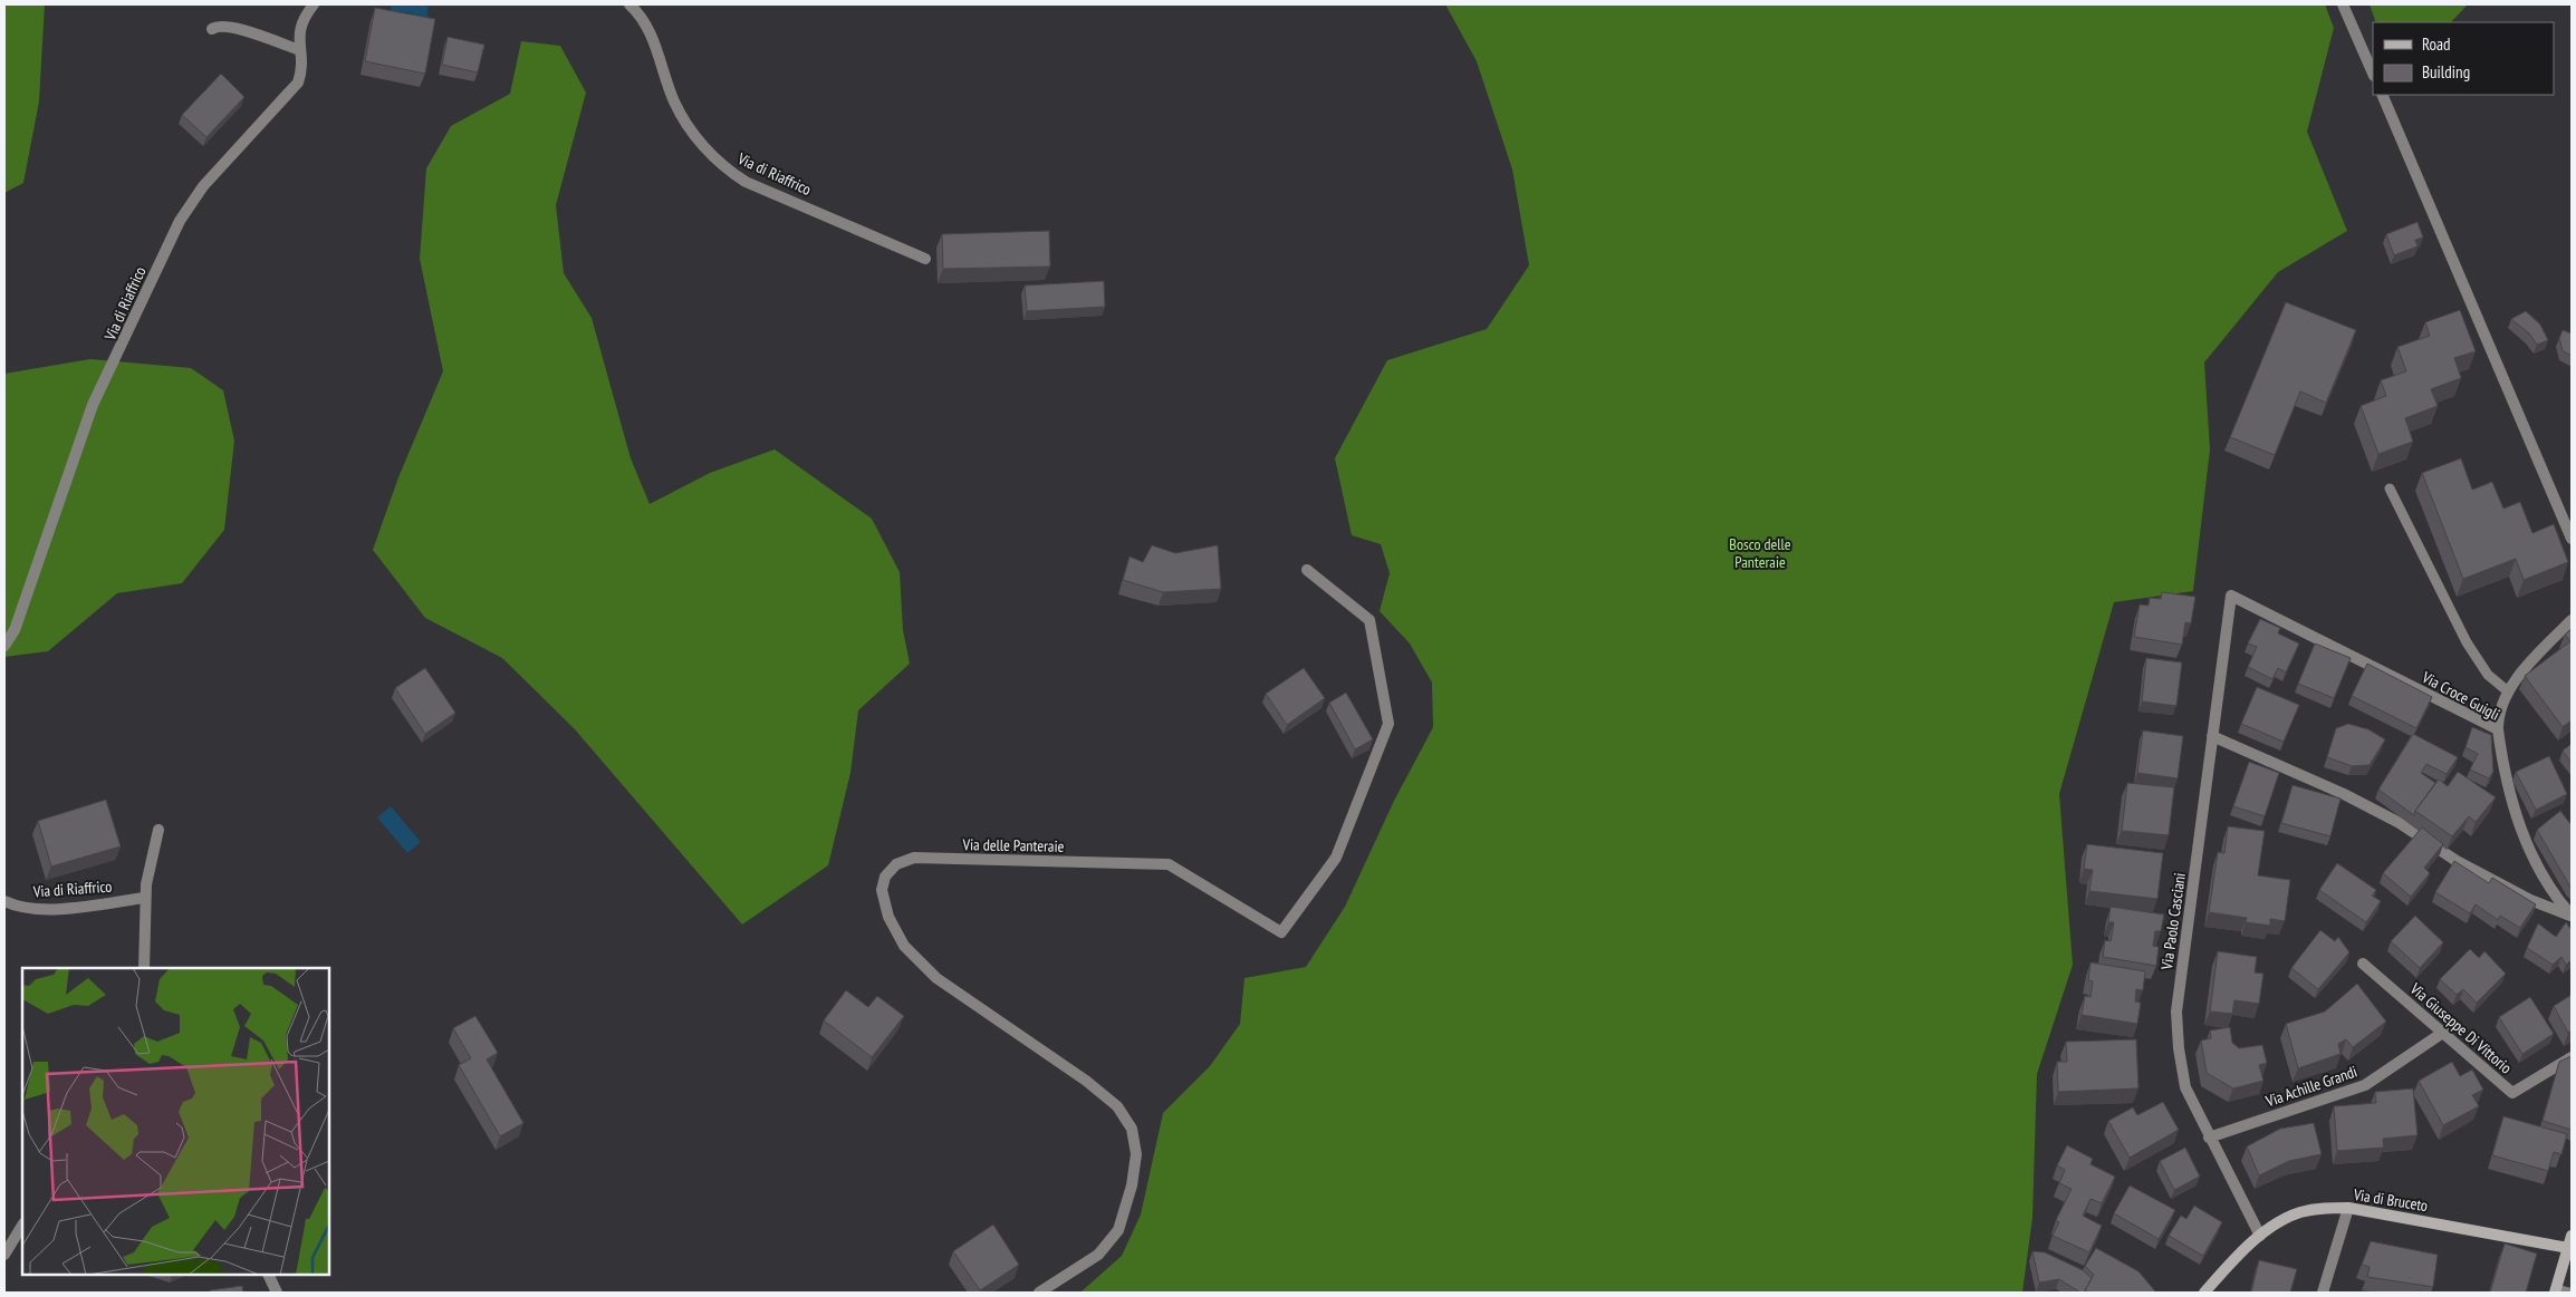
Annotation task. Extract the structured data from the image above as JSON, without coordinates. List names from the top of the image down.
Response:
{
  "streets": {
    "main road": ["Via di Bruceto"],
    "street": [
      "Via di Riaffrico",
      "Via Croce Guigli",
      "Via delle Panteraie",
      "Via Paolo Casciani",
      "Via Giuseppe Di Vittorio",
      "Via Achille Grandi"
    ]
  },
  "crossings": [
    ["Via Croce Guigli", "Via Paolo Casciani"],
    ["Via Paolo Casciani", "Via Achille Grandi"],
    ["Via Paolo Casciani", "Via di Bruceto"],
    ["Via Giuseppe Di Vittorio", "Via Achille Grandi"]
  ],
  "parks": ["Bosco delle Panteraie"],
  "legend": ["Road", "Building"]
}
